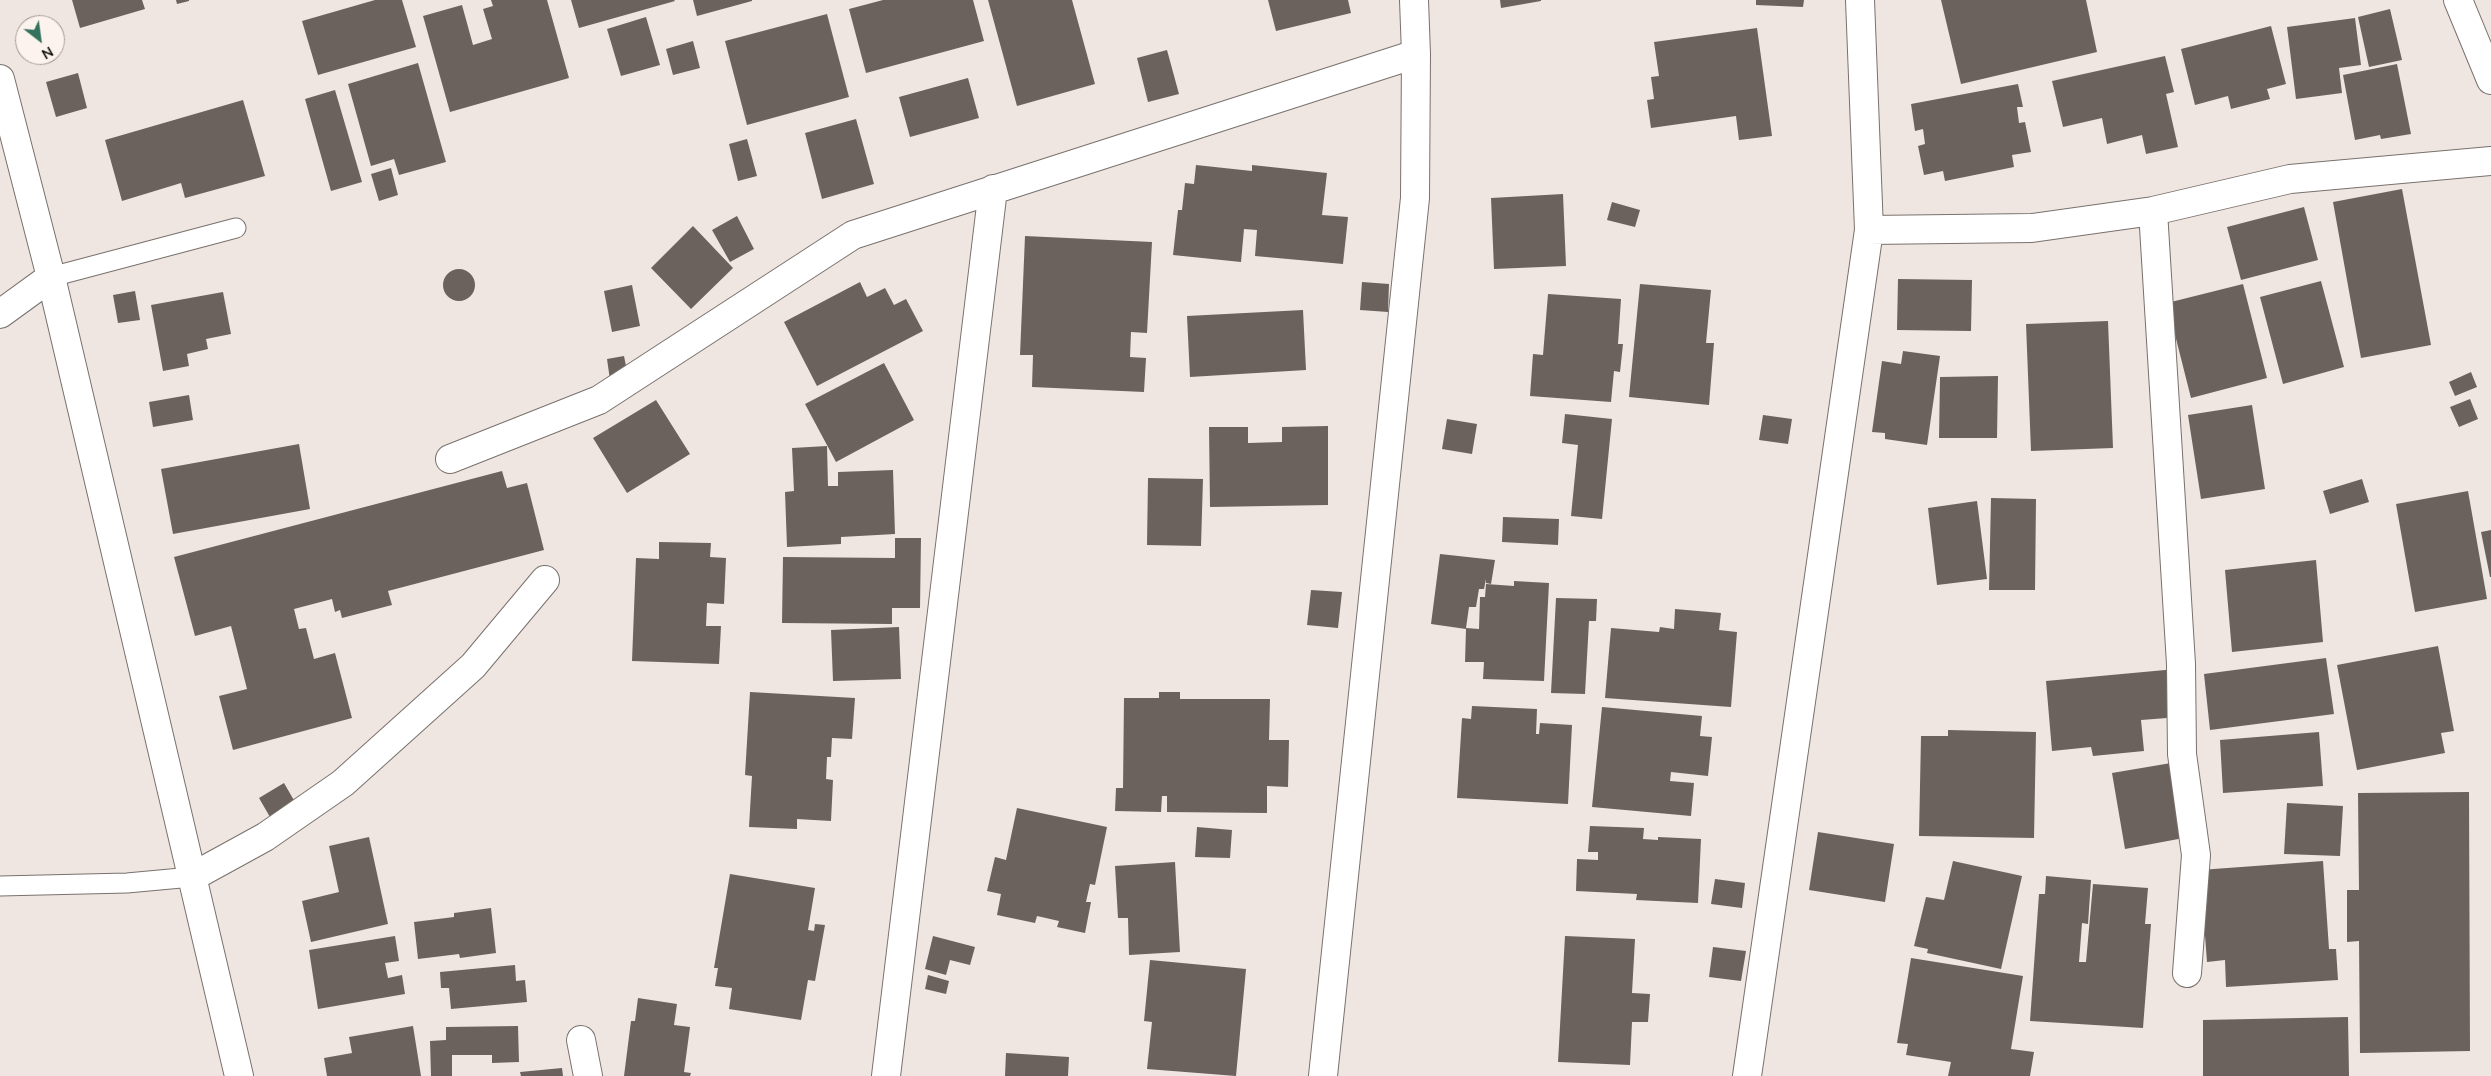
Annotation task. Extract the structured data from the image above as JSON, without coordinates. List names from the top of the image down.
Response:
{
  "north": "bottom right"
}
